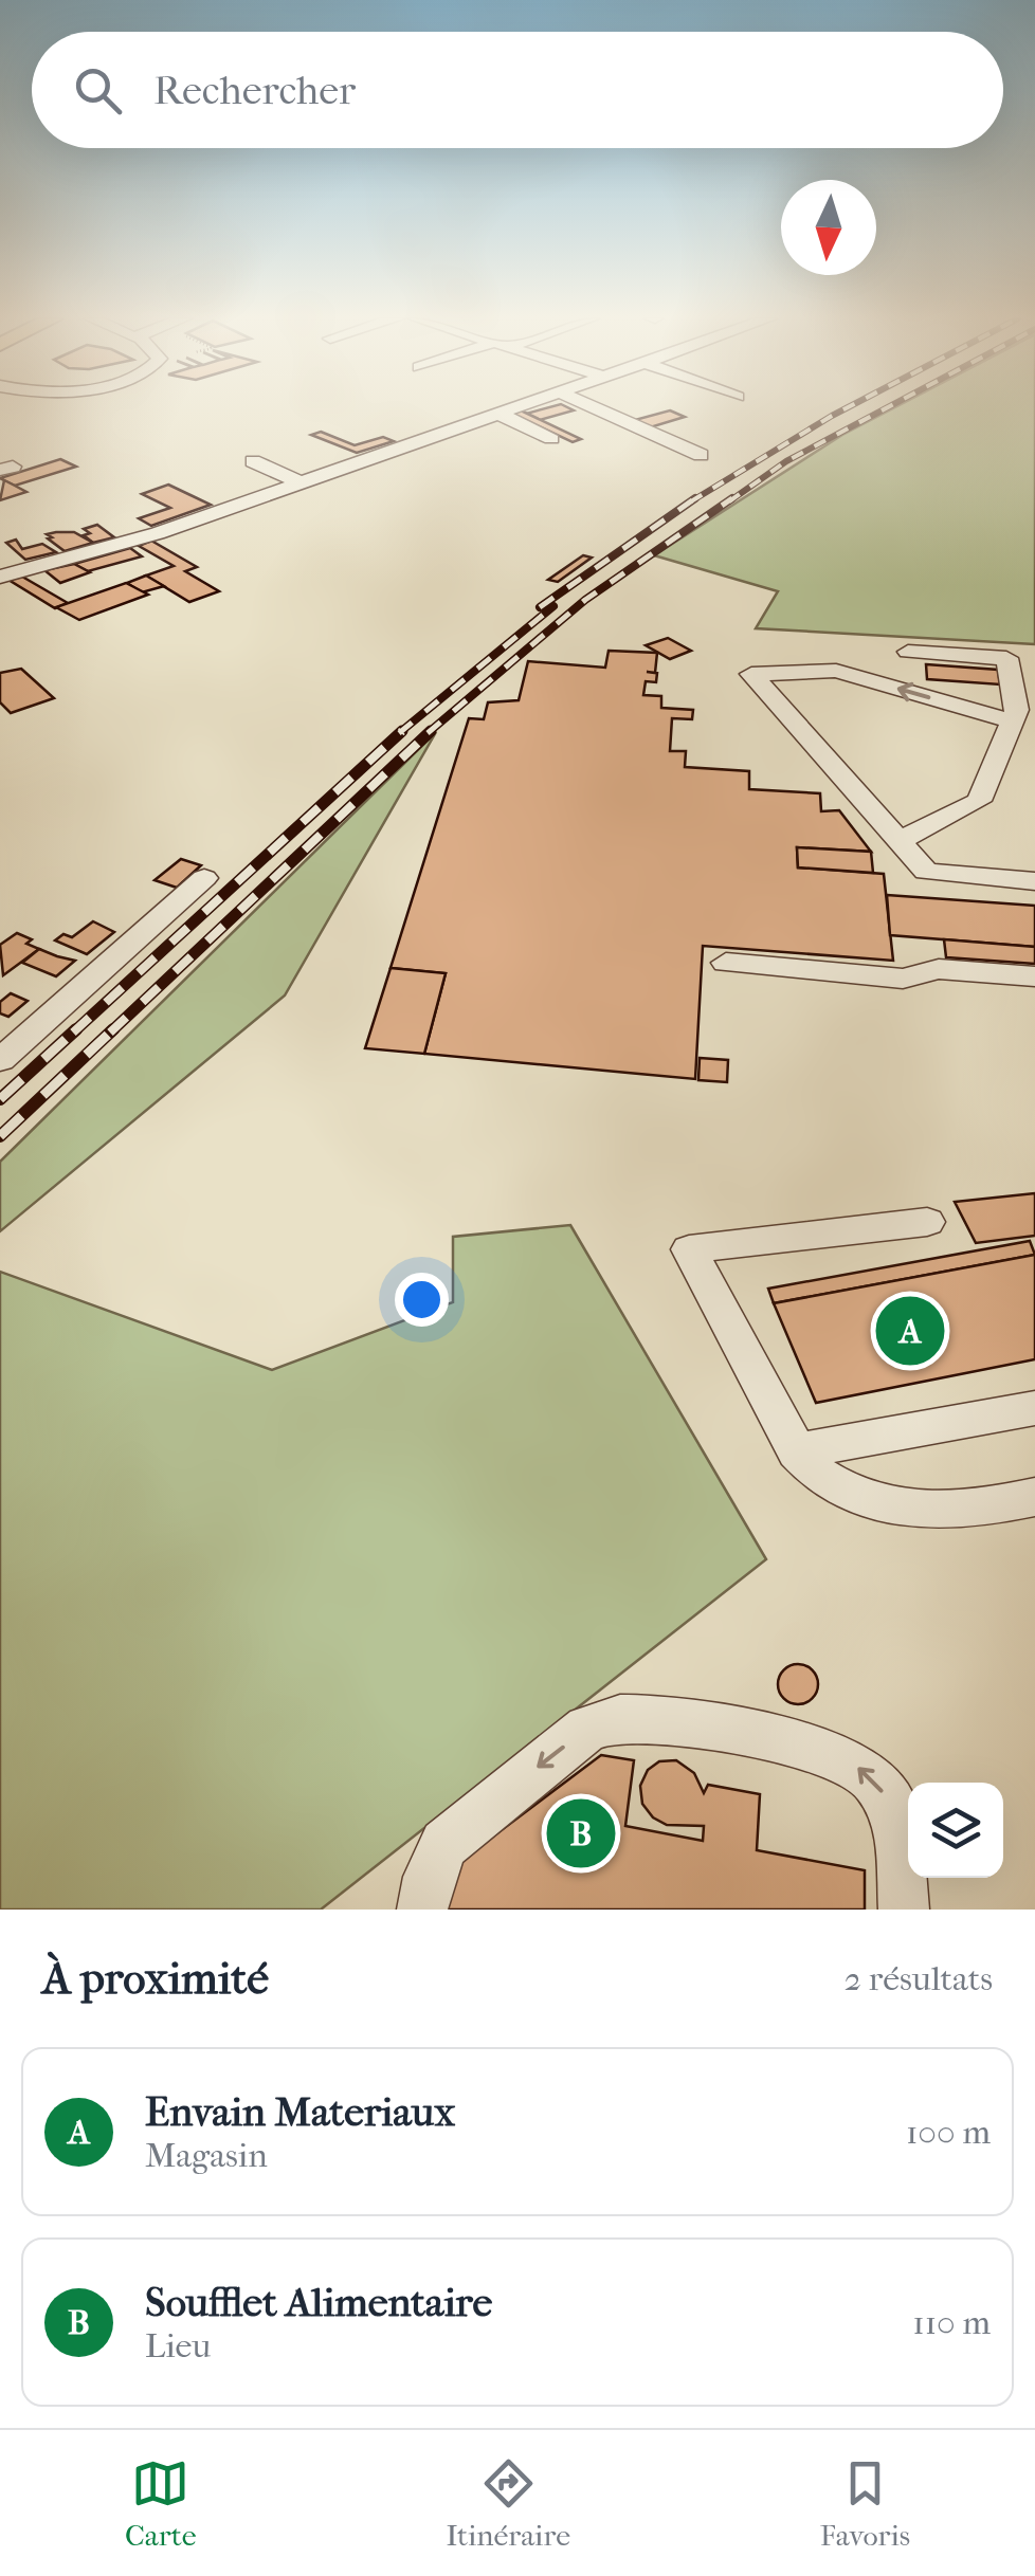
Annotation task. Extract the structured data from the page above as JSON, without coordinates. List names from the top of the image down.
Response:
{
  "north": "bottom",
  "page": {
    "search": "Rechercher",
    "pins": ["A", "B"],
    "heading": ["À proximité", "2 résultats"],
    "list": [
      {
        "mark": "A",
        "name": "Envain Materiaux",
        "note": "Magasin",
        "value": "100 m"
      },
      {
        "mark": "B",
        "name": "Soufflet Alimentaire",
        "note": "Lieu",
        "value": "110 m"
      }
    ],
    "nav": ["Carte", "Itinéraire", "Favoris"]
  }
}
